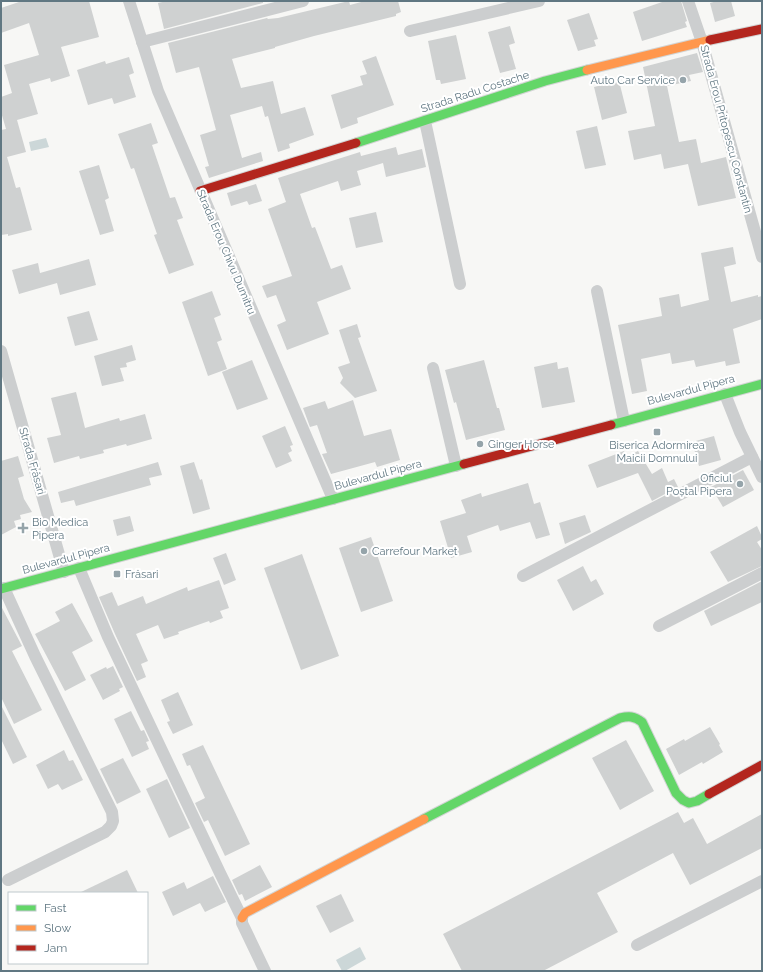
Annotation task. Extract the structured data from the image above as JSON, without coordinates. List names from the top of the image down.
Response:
{
  "streets": {
    "street": [
      "Strada Radu Costache",
      "Strada Erou Pritopescu Constantin",
      "Strada Erou Chivu Dumitru",
      "Bulevardul Pipera",
      "Strada Frăsari"
    ]
  },
  "crossings": [
    ["Strada Radu Costache", "Strada Erou Pritopescu Constantin"],
    ["Strada Radu Costache", "Strada Erou Chivu Dumitru"],
    ["Strada Erou Chivu Dumitru", "Bulevardul Pipera"],
    ["Bulevardul Pipera", "Strada Frăsari"]
  ],
  "places": {
    "other": [
      "Auto Car Service",
      "Ginger Horse",
      "Oficiul Poștal Pipera",
      "Carrefour Market"
    ],
    "transit": ["Biserica Adormirea Maicii Domnului", "Frăsari"],
    "health": ["Bio Medica Pipera"]
  },
  "legend": ["Fast", "Slow", "Jam"]
}
